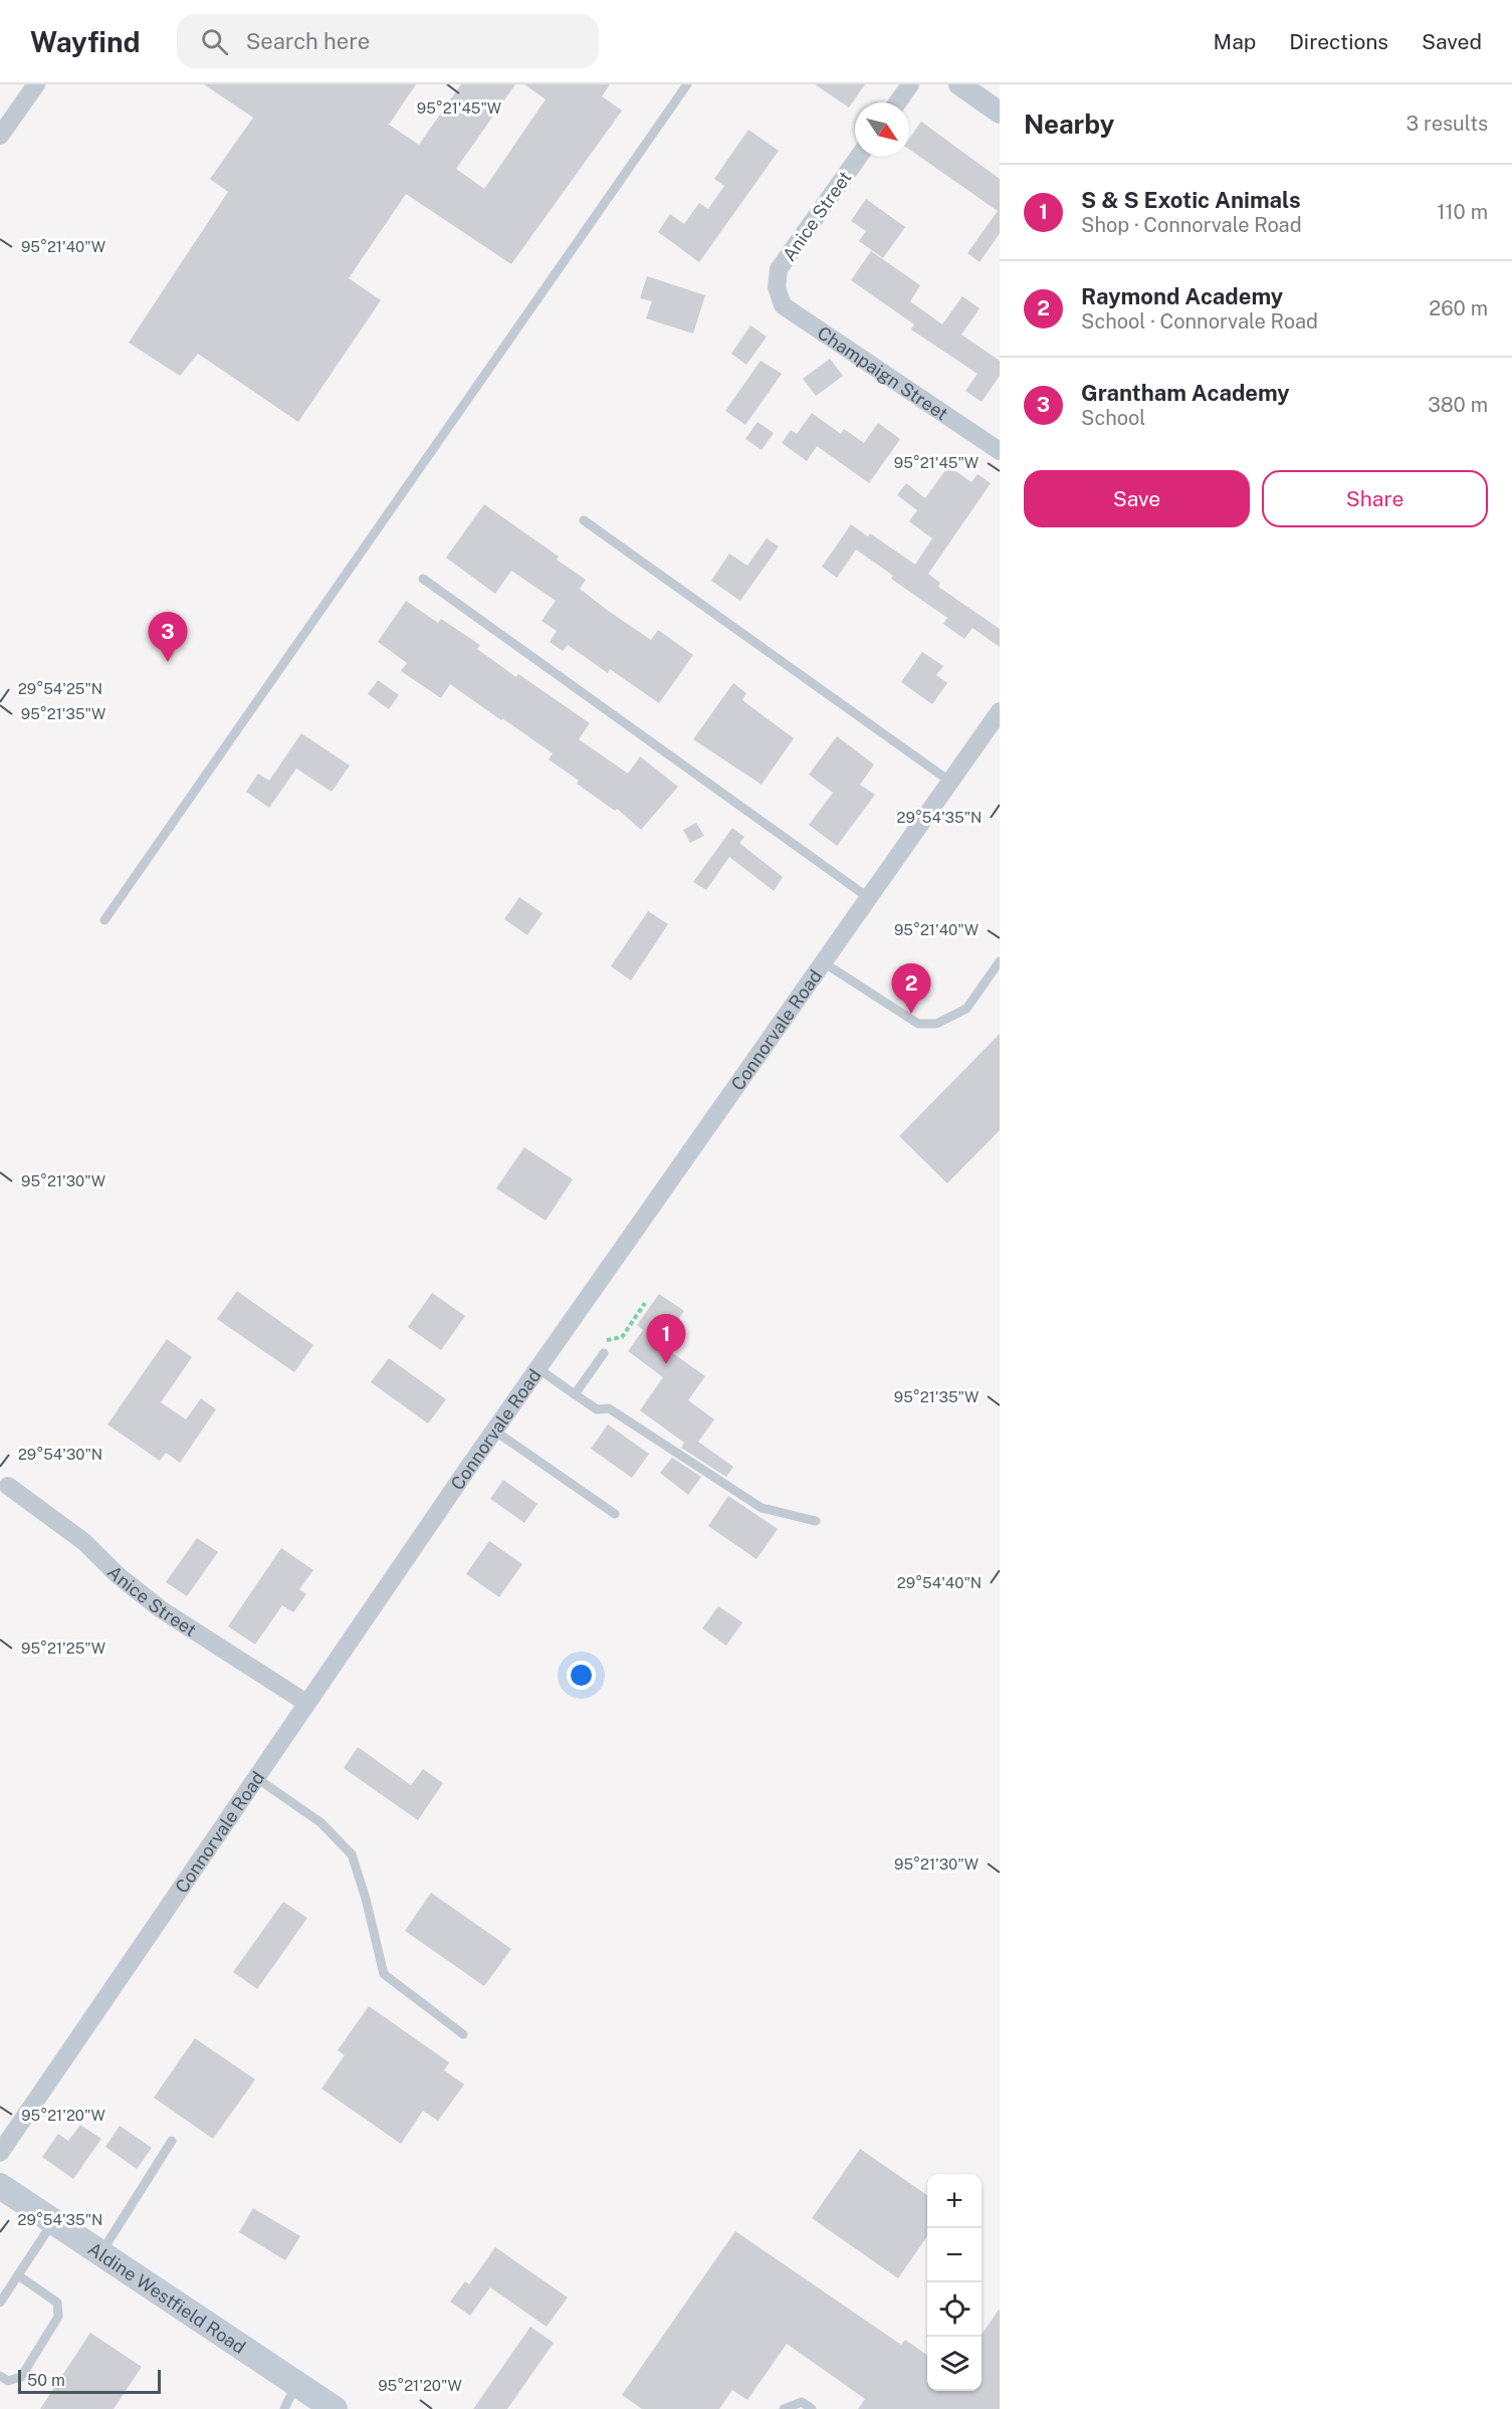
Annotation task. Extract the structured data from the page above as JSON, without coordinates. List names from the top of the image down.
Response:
{
  "streets": {
    "main road": ["Aldine Westfield Road"],
    "street": ["Anice Street", "Champaign Street", "Connorvale Road"]
  },
  "crossings": [
    ["Anice Street", "Champaign Street"],
    ["Anice Street", "Connorvale Road"]
  ],
  "scale_bar": "50 m",
  "north": "bottom right",
  "page": {
    "header": "Wayfind",
    "search": "Search here",
    "nav": ["Map", "Directions", "Saved"],
    "heading": ["Nearby", "3 results"],
    "list": [
      {
        "mark": "1",
        "name": "S & S Exotic Animals",
        "note": "Shop · Connorvale Road",
        "value": "110 m"
      },
      {
        "mark": "2",
        "name": "Raymond Academy",
        "note": "School · Connorvale Road",
        "value": "260 m"
      },
      {
        "mark": "3",
        "name": "Grantham Academy",
        "note": "School",
        "value": "380 m"
      }
    ],
    "buttons": ["Save", "Share"],
    "pins": ["3", "2", "1"],
    "map_buttons": ["+", "−"],
    "scale": "50 m"
  },
  "coordinates": [
    "95°21'45\"W",
    "95°21'40\"W",
    "29°54'25\"N",
    "95°21'35\"W",
    "29°54'35\"N",
    "95°21'30\"W",
    "29°54'30\"N",
    "29°54'40\"N",
    "95°21'25\"W",
    "95°21'20\"W"
  ]
}
